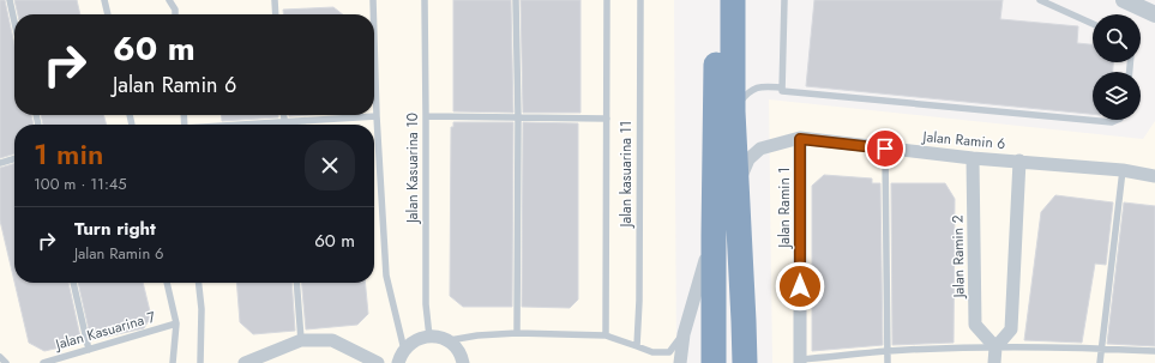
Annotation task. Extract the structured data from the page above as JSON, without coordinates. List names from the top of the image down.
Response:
{
  "streets": {
    "street": ["Jalan Ramin 6", "Jalan Ramin 1", "Jalan Ramin 2"],
    "lane": ["Jalan Kasuarina 10", "Jalan kasuarina 11", "Jalan Kasuarina 7"]
  },
  "crossings": [
    ["Jalan Ramin 6", "Jalan Ramin 1"],
    ["Jalan Ramin 6", "Jalan Ramin 2"]
  ],
  "page": {
    "turn": ["60 m", "Jalan Ramin 6"],
    "heading": ["1 min", "100 m · 11:45"],
    "list": [
      {
        "name": "Turn right",
        "note": "Jalan Ramin 6",
        "value": "60 m"
      }
    ]
  }
}
